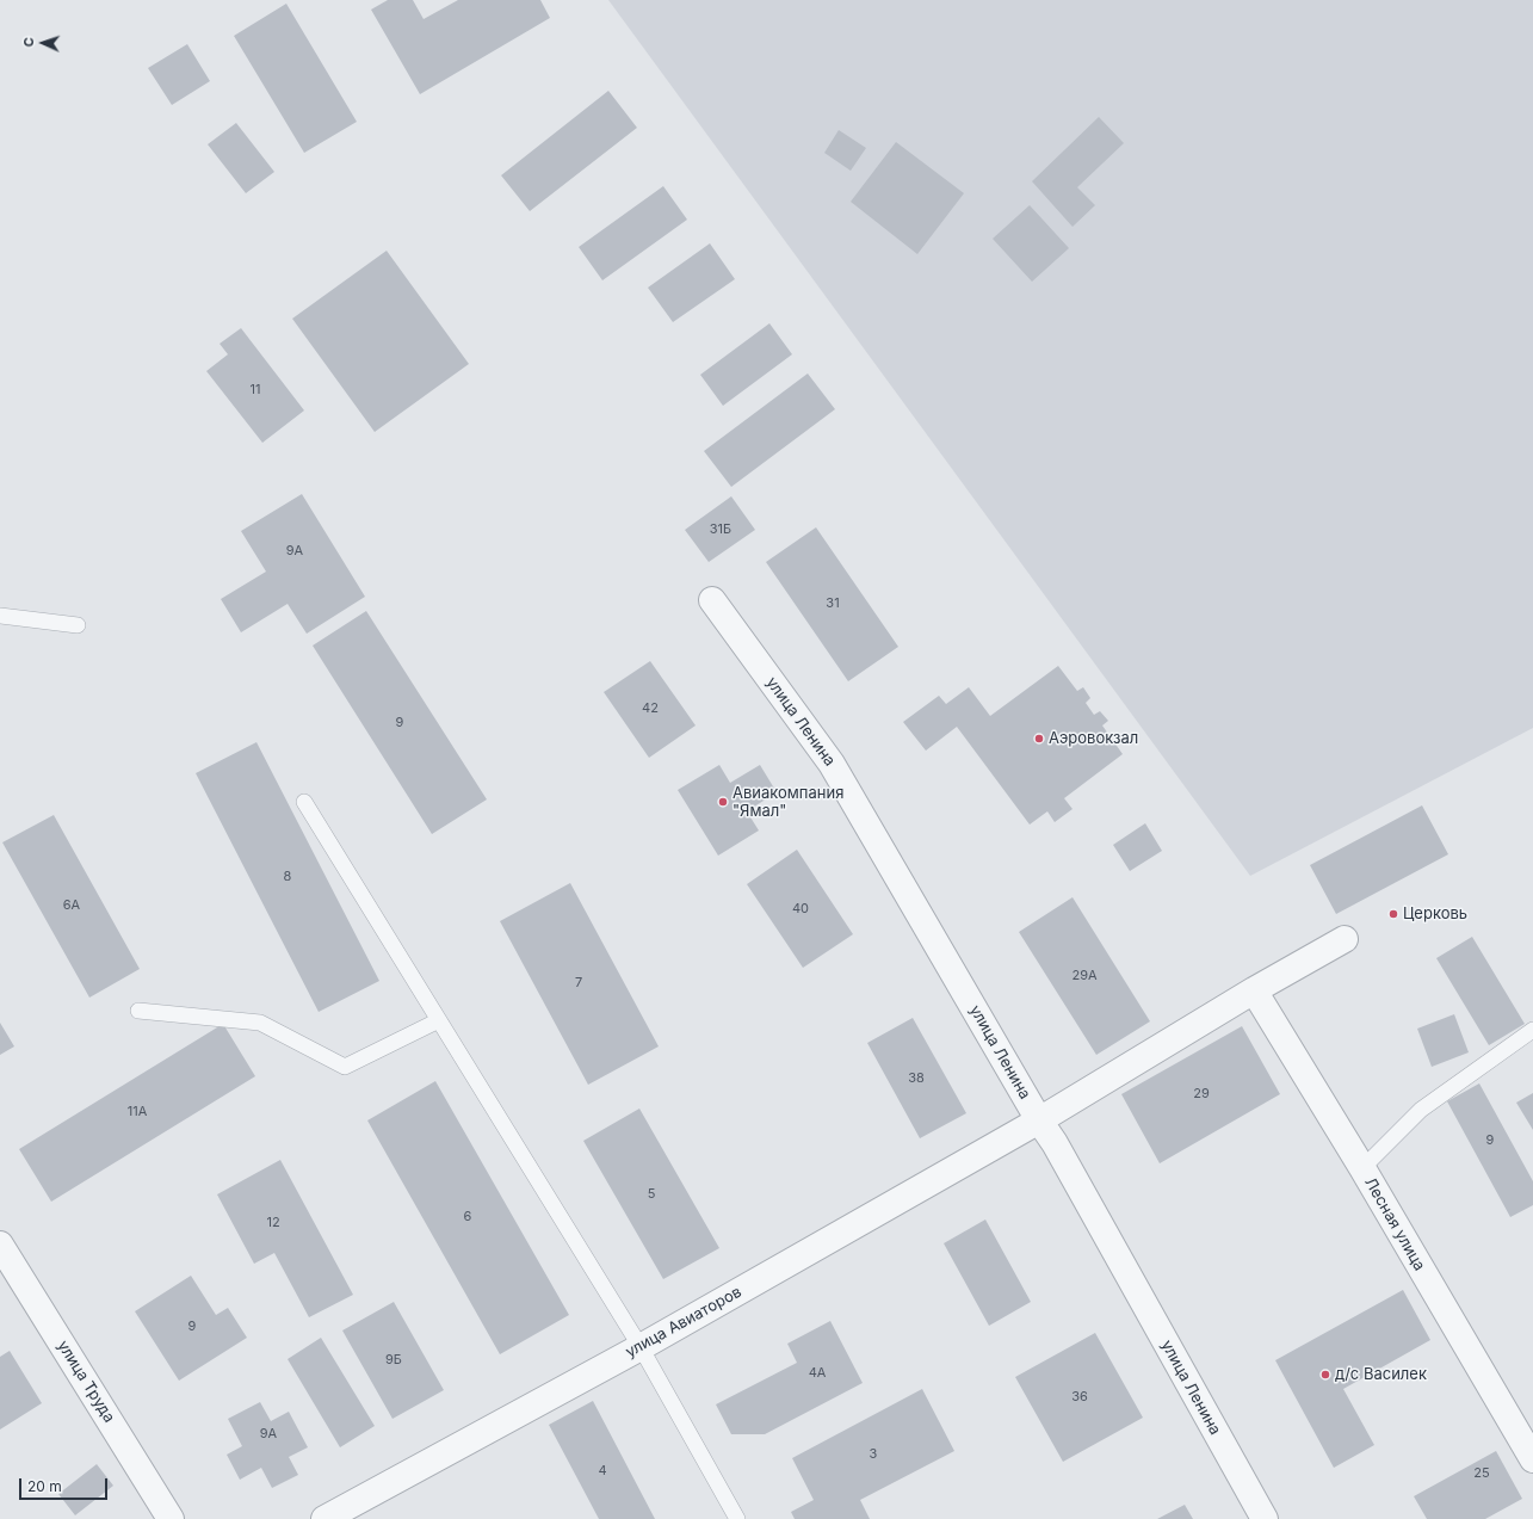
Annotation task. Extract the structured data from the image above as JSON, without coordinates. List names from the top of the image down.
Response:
{
  "streets": {
    "street": [
      "улица Ленина",
      "Лесная улица",
      "улица Авиаторов",
      "улица Труда"
    ]
  },
  "crossings": [
    ["улица Ленина", "улица Авиаторов"],
    ["Лесная улица", "улица Авиаторов"]
  ],
  "places": [
    "Аэровокзал",
    "Авиакомпания \"Ямал\"",
    "Церковь",
    "д/с Василек"
  ],
  "house_numbers": [
    "11",
    "31Б",
    "9А",
    "31",
    "42",
    "9",
    "8",
    "6А",
    "40",
    "29А",
    "7",
    "38",
    "29",
    "11А",
    "9",
    "5",
    "6",
    "12",
    "9",
    "9Б",
    "4А",
    "36",
    "9А",
    "3",
    "4",
    "25"
  ],
  "scale_bar": "20 m",
  "north": "left"
}
